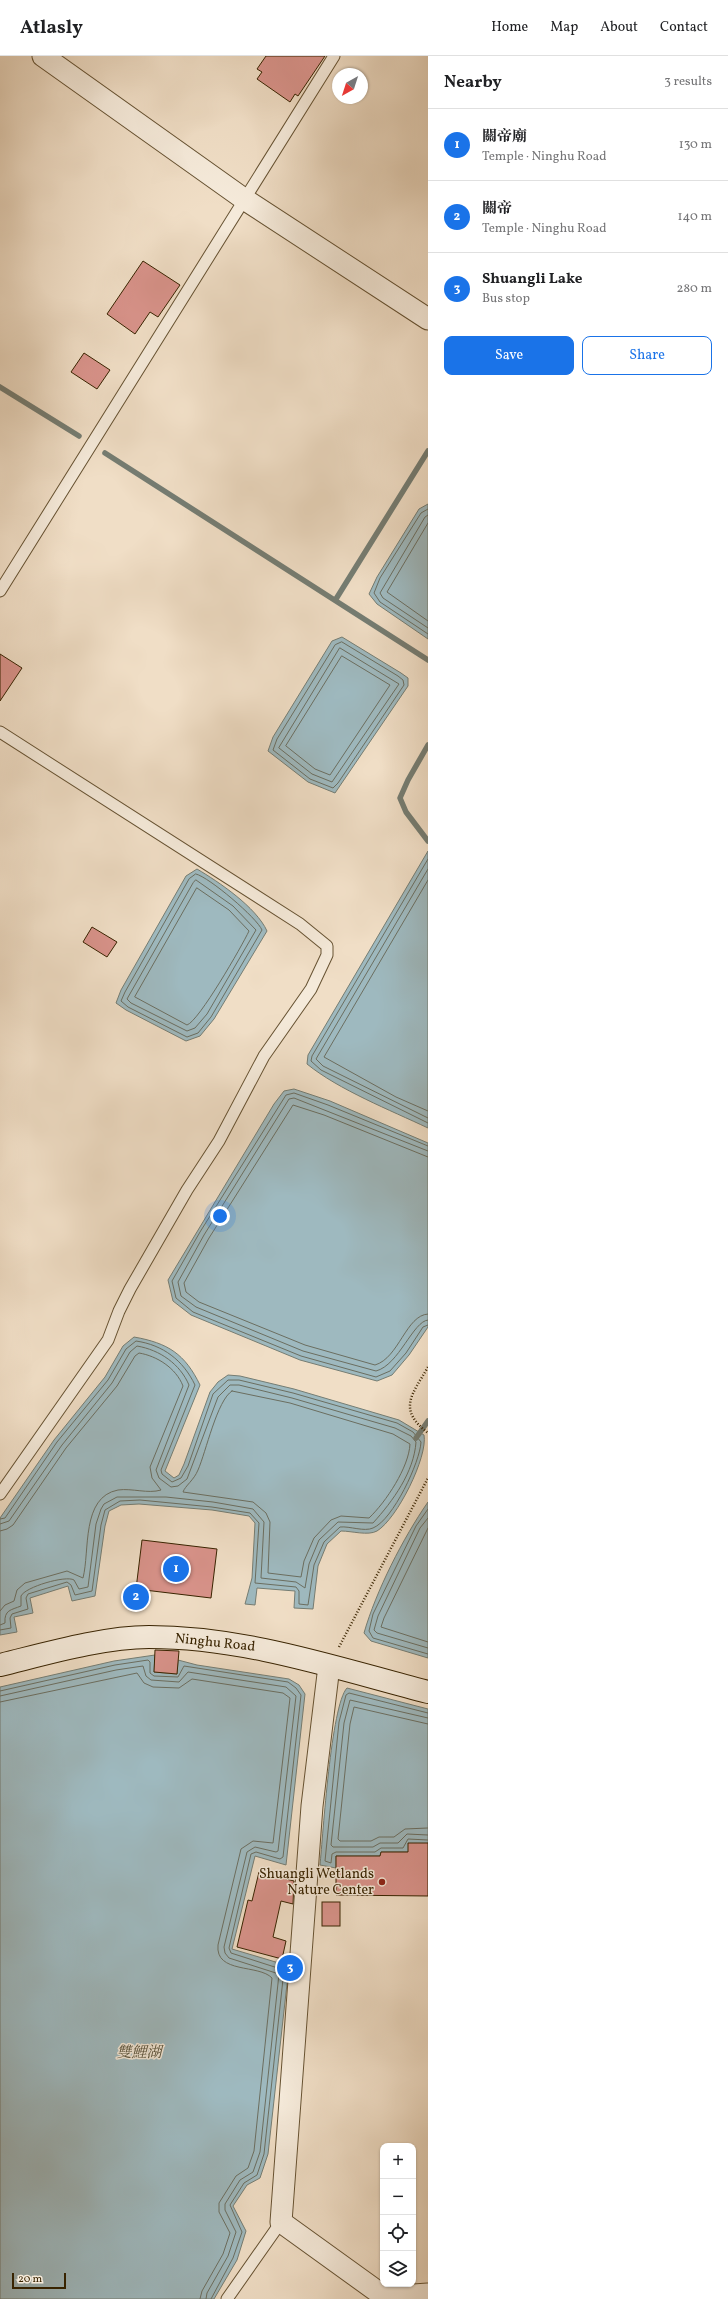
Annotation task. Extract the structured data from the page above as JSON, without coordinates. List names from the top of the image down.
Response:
{
  "streets": {
    "main road": ["Ninghu Road"]
  },
  "water": ["雙鯉湖"],
  "places": ["Shuangli Wetlands Nature Center"],
  "scale_bar": "20 m",
  "north": "bottom left",
  "page": {
    "header": "Atlasly",
    "nav": [
      "Home",
      "Map",
      "About",
      "Contact"
    ],
    "heading": ["Nearby", "3 results"],
    "list": [
      {
        "mark": "1",
        "name": "關帝廟",
        "note": "Temple · Ninghu Road",
        "value": "130 m"
      },
      {
        "mark": "2",
        "name": "關帝",
        "note": "Temple · Ninghu Road",
        "value": "140 m"
      },
      {
        "mark": "3",
        "name": "Shuangli Lake",
        "note": "Bus stop",
        "value": "280 m"
      }
    ],
    "buttons": ["Save", "Share"],
    "pins": ["1", "2", "3"],
    "map_buttons": ["+", "−"],
    "scale": "20 m"
  }
}
